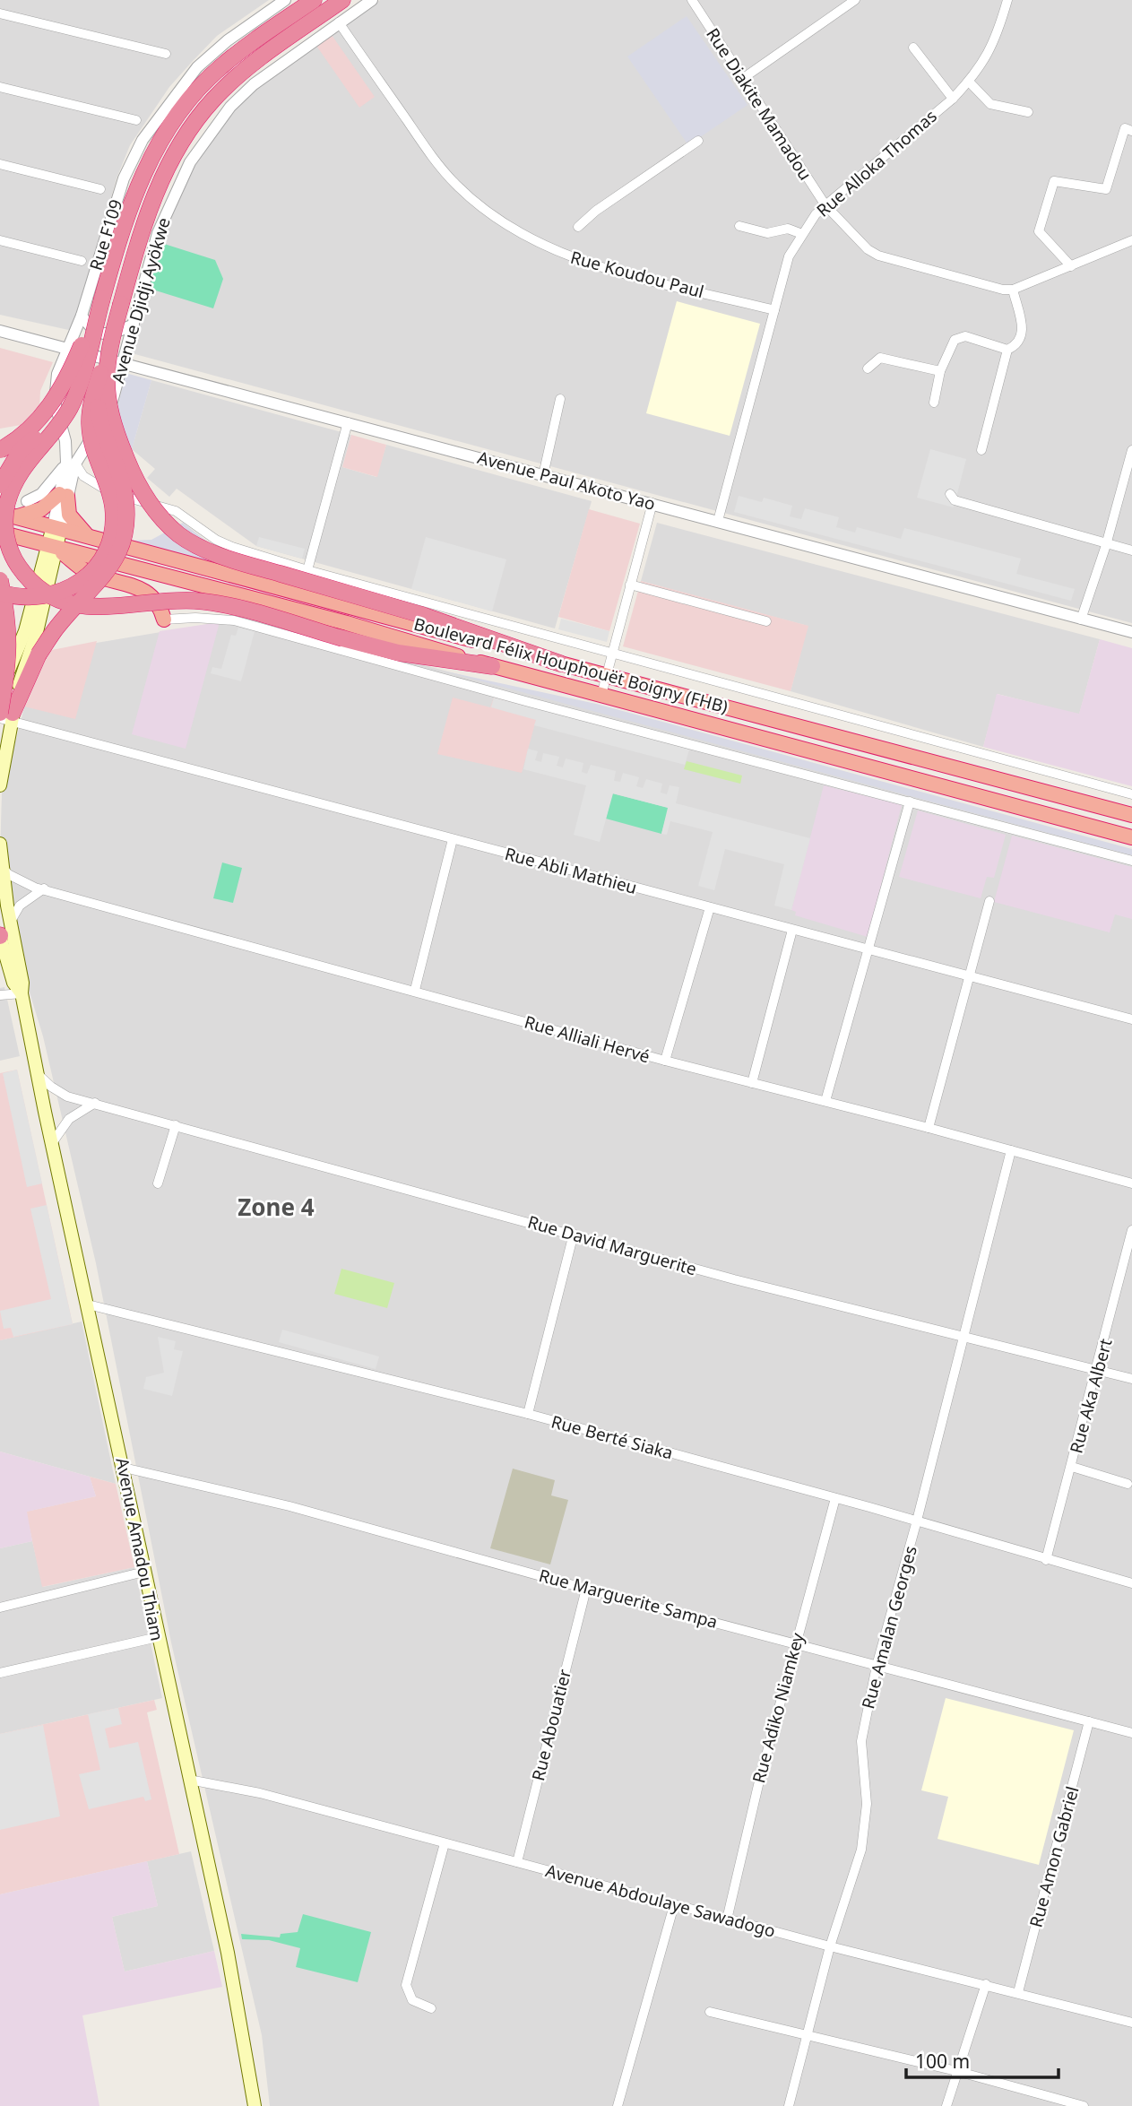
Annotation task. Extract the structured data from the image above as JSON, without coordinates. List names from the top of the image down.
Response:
{
  "streets": {
    "highway": ["Boulevard Félix Houphouët Boigny (FHB)"],
    "main road": ["Avenue Amadou Thiam"],
    "street": [
      "Rue Diakite Mamadou",
      "Rue Alloka Thomas",
      "Rue F109",
      "Rue Koudou Paul",
      "Avenue Djidji Ayökwe",
      "Avenue Paul Akoto Yao",
      "Rue Abli Mathieu",
      "Rue Alliali Hervé",
      "Rue David Marguerite",
      "Rue Aka Albert",
      "Rue Berté Siaka",
      "Rue Marguerite Sampa",
      "Rue Amalan Georges",
      "Rue Adiko Niamkey",
      "Rue Abouatier",
      "Rue Amon Gabriel",
      "Avenue Abdoulaye Sawadogo"
    ]
  },
  "crossings": [
    ["Rue Diakite Mamadou", "Rue Alloka Thomas"],
    ["Rue Alloka Thomas", "Rue Koudou Paul"],
    ["Rue Alloka Thomas", "Avenue Paul Akoto Yao"],
    ["Rue F109", "Avenue Djidji Ayökwe"],
    ["Rue F109", "Avenue Paul Akoto Yao"],
    ["Rue Koudou Paul", "Avenue Djidji Ayökwe"],
    ["Avenue Djidji Ayökwe", "Avenue Paul Akoto Yao"],
    ["Avenue Djidji Ayökwe", "Boulevard Félix Houphouët Boigny (FHB)"],
    ["Rue Alliali Hervé", "Avenue Amadou Thiam"],
    ["Rue Alliali Hervé", "Rue Amalan Georges"],
    ["Rue David Marguerite", "Rue Aka Albert"],
    ["Rue David Marguerite", "Avenue Amadou Thiam"],
    ["Rue David Marguerite", "Rue Amalan Georges"],
    ["Rue Aka Albert", "Rue Berté Siaka"],
    ["Rue Berté Siaka", "Avenue Amadou Thiam"],
    ["Rue Berté Siaka", "Rue Amalan Georges"],
    ["Rue Berté Siaka", "Rue Adiko Niamkey"],
    ["Avenue Amadou Thiam", "Rue Marguerite Sampa"],
    ["Avenue Amadou Thiam", "Avenue Abdoulaye Sawadogo"],
    ["Rue Marguerite Sampa", "Rue Amalan Georges"],
    ["Rue Marguerite Sampa", "Rue Adiko Niamkey"],
    ["Rue Marguerite Sampa", "Rue Abouatier"],
    ["Rue Marguerite Sampa", "Rue Amon Gabriel"],
    ["Rue Amalan Georges", "Avenue Abdoulaye Sawadogo"],
    ["Rue Adiko Niamkey", "Avenue Abdoulaye Sawadogo"],
    ["Rue Abouatier", "Avenue Abdoulaye Sawadogo"],
    ["Rue Amon Gabriel", "Avenue Abdoulaye Sawadogo"]
  ],
  "districts": ["Zone 4"],
  "scale_bar": "100 m"
}
